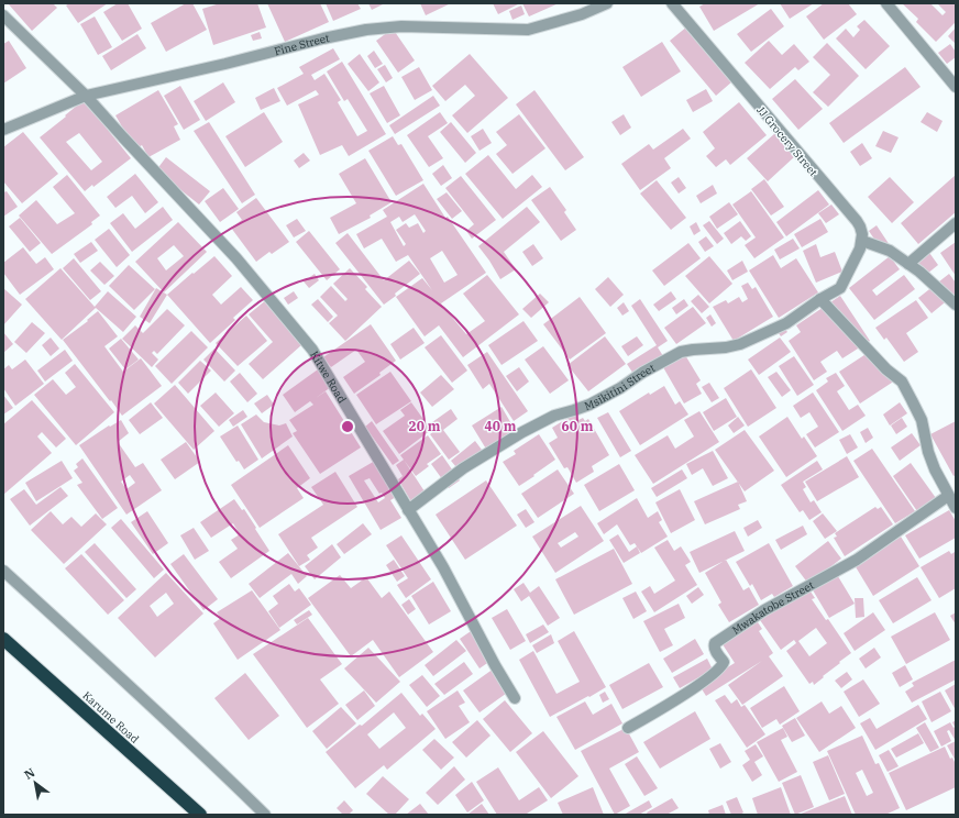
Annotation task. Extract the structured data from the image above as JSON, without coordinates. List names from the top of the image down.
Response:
{
  "streets": {
    "highway": ["Karume Road"],
    "street": [
      "Fine Street",
      "JJ Grocery Street",
      "Kitwe Road",
      "Msikitini Street",
      "Mwakatobe Street"
    ]
  },
  "crossings": [
    ["Fine Street", "Kitwe Road"],
    ["JJ Grocery Street", "Msikitini Street"],
    ["Kitwe Road", "Msikitini Street"]
  ],
  "north": "top left",
  "rings": ["20 m", "40 m", "60 m"]
}
